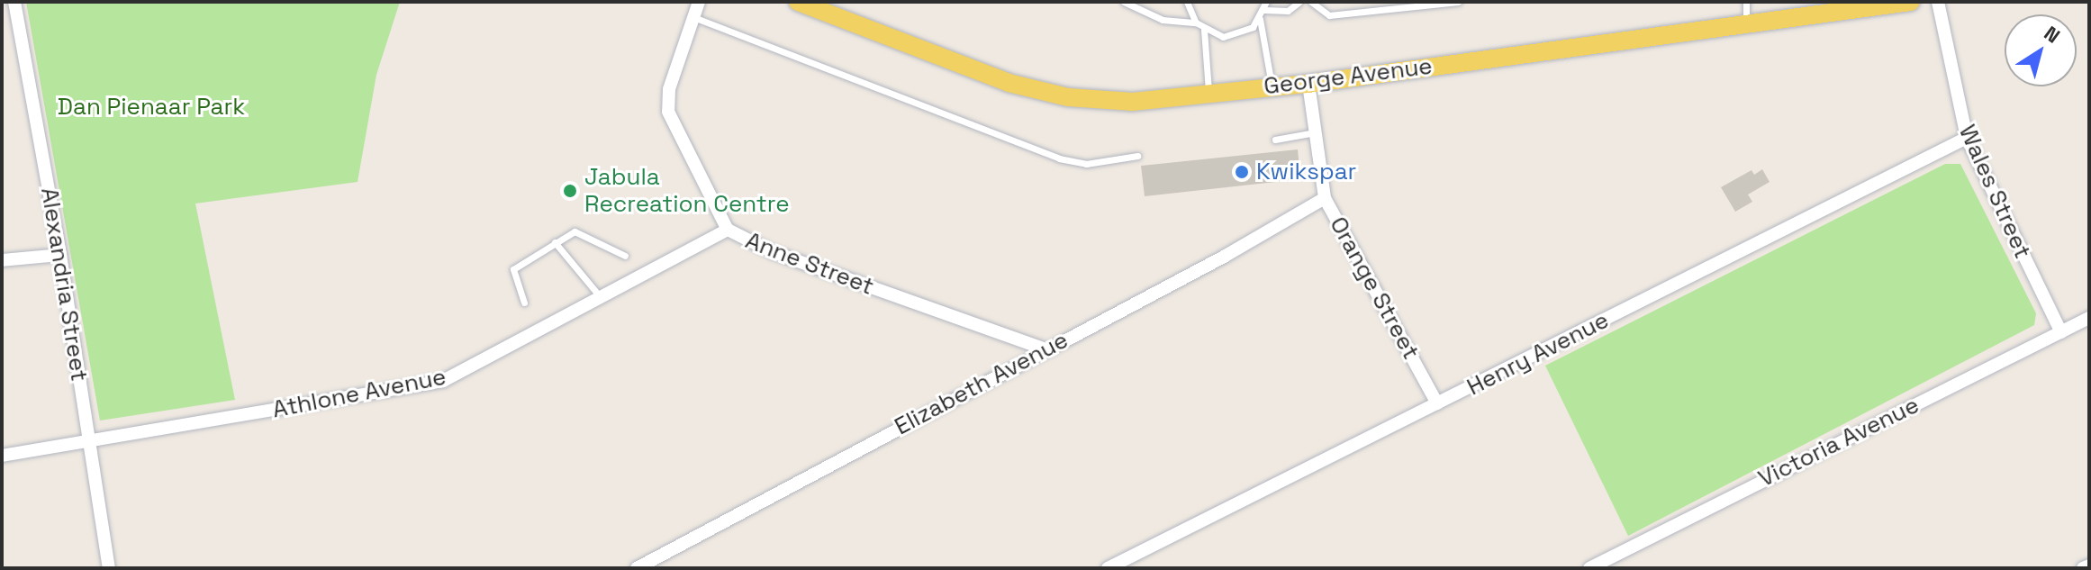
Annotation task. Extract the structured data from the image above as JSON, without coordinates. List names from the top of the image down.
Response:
{
  "streets": {
    "main road": ["George Avenue"],
    "street": [
      "Wales Street",
      "Anne Street",
      "Alexandria Street",
      "Orange Street",
      "Henry Avenue",
      "Elizabeth Avenue",
      "Athlone Avenue",
      "Victoria Avenue"
    ]
  },
  "crossings": [
    ["George Avenue", "Orange Street"],
    ["Wales Street", "Henry Avenue"],
    ["Wales Street", "Victoria Avenue"],
    ["Anne Street", "Elizabeth Avenue"],
    ["Anne Street", "Athlone Avenue"],
    ["Alexandria Street", "Athlone Avenue"],
    ["Orange Street", "Henry Avenue"],
    ["Orange Street", "Elizabeth Avenue"]
  ],
  "parks": ["Dan Pienaar Park"],
  "places": ["Kwikspar", "Jabula Recreation Centre"],
  "north": "top right"
}
